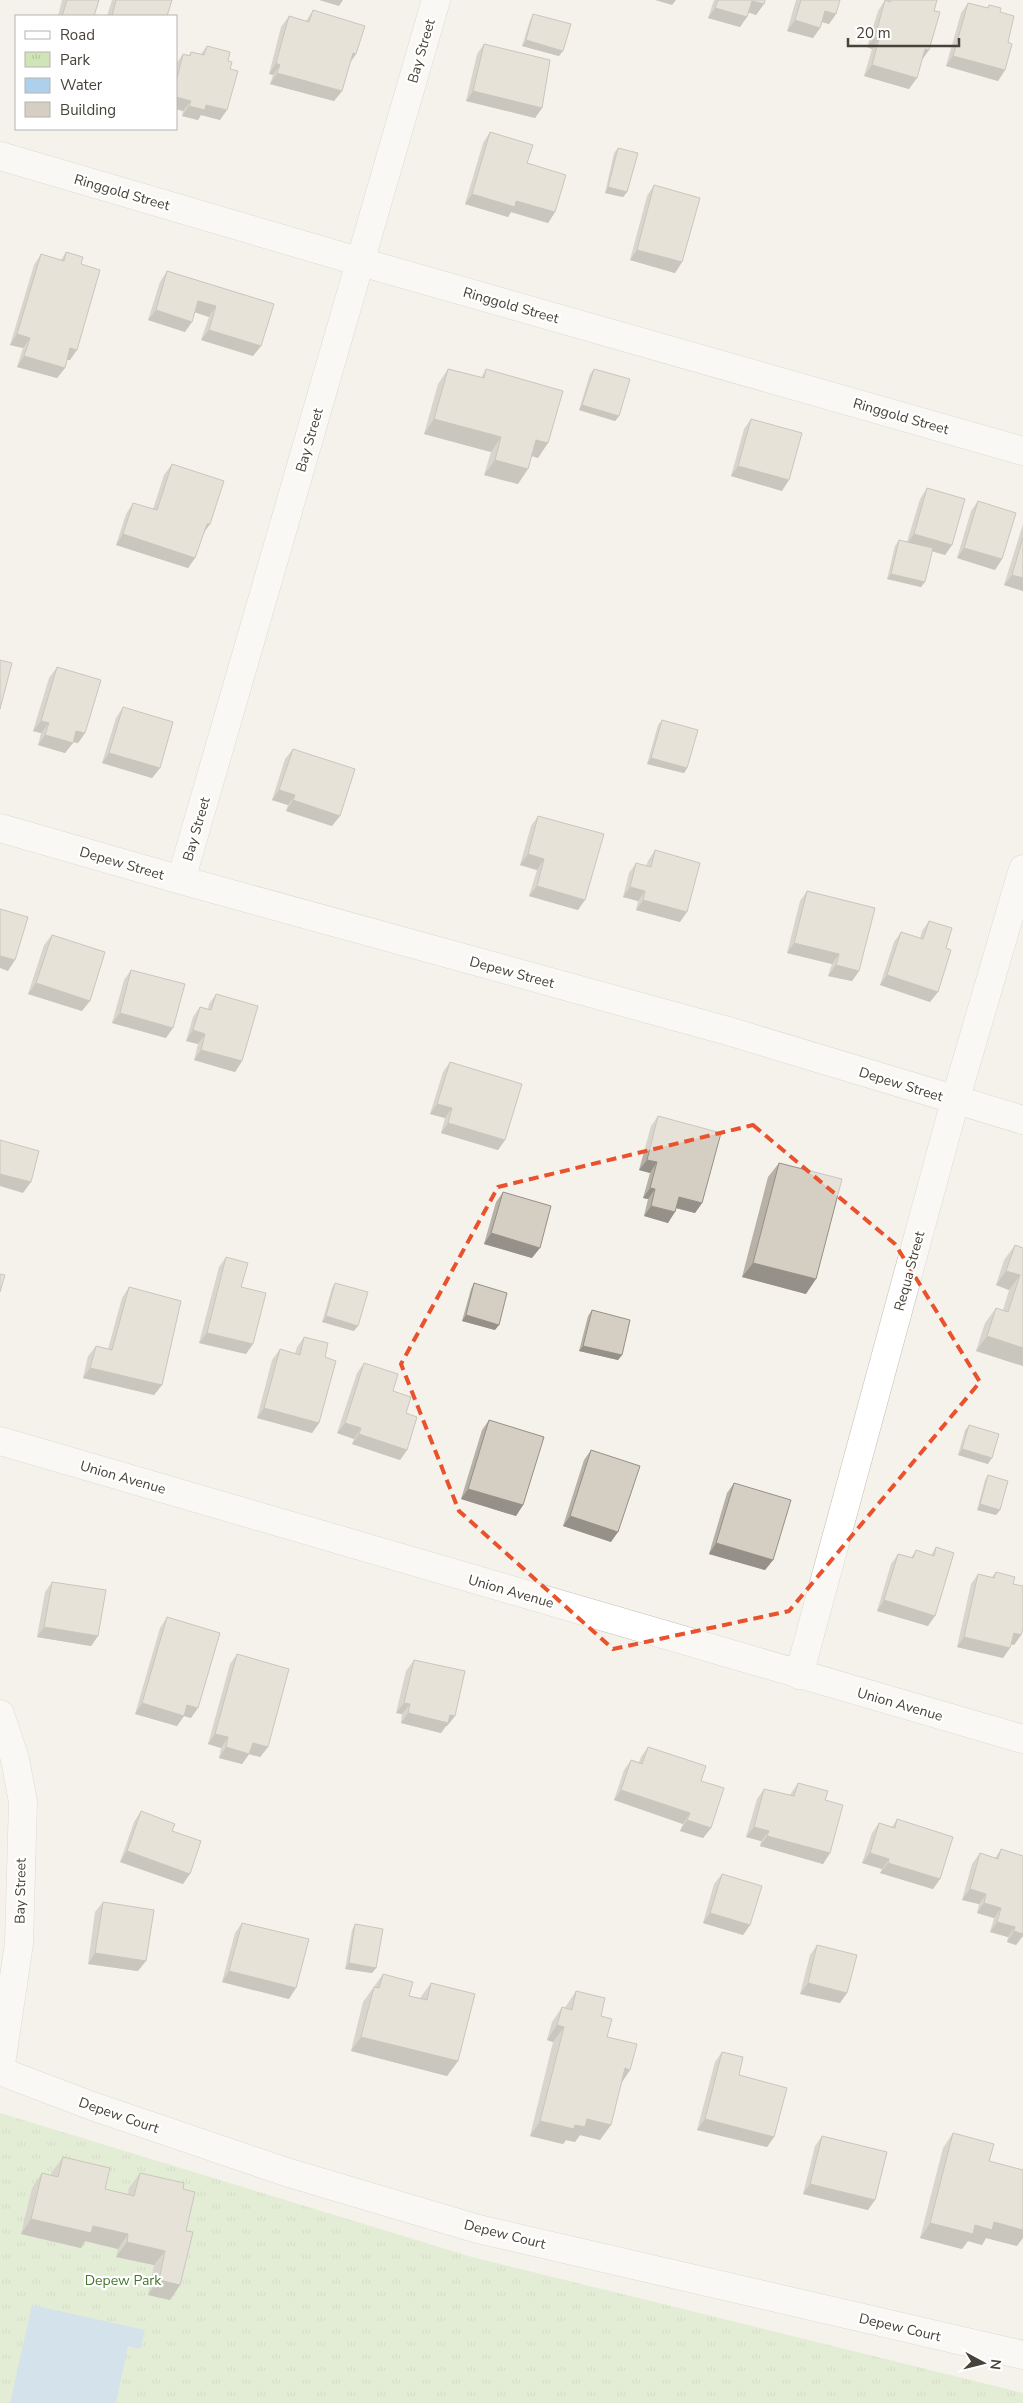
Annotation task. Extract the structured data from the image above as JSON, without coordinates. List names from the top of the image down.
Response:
{
  "streets": {
    "street": [
      "Bay Street",
      "Ringgold Street",
      "Depew Street",
      "Requa Street",
      "Union Avenue",
      "Depew Court"
    ]
  },
  "crossings": [
    ["Bay Street", "Ringgold Street"],
    ["Bay Street", "Depew Street"],
    ["Bay Street", "Depew Court"],
    ["Depew Street", "Requa Street"],
    ["Requa Street", "Union Avenue"]
  ],
  "parks": ["Depew Park"],
  "legend": [
    "Road",
    "Park",
    "Water",
    "Building"
  ],
  "scale_bar": "20 m",
  "north": "right"
}
